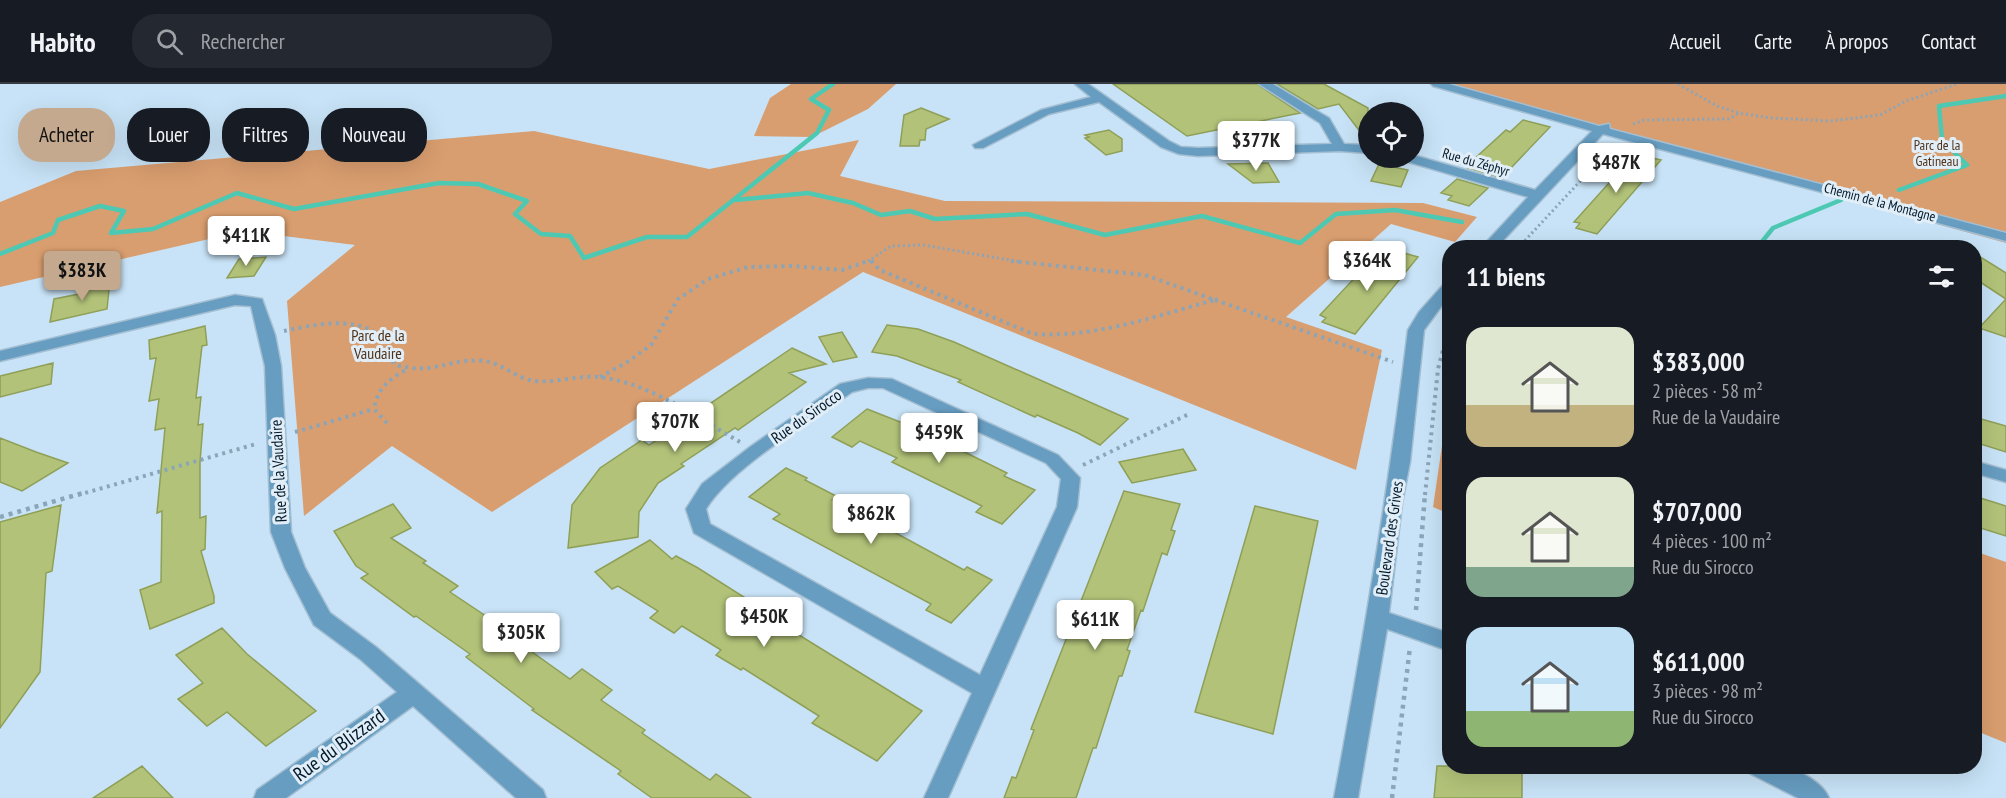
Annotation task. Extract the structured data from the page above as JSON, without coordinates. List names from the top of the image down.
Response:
{
  "streets": {
    "street": [
      "Rue du Zéphyr",
      "Chemin de la Montagne",
      "Rue du Sirocco",
      "Rue de la Vaudaire",
      "Boulevard des Grives",
      "Rue du Blizzard"
    ]
  },
  "crossings": [
    ["Rue de la Vaudaire", "Rue du Blizzard"]
  ],
  "parks": ["Parc de la Gatineau", "Parc de la Vaudaire"],
  "page": {
    "header": "Habito",
    "search": "Rechercher",
    "nav": [
      "Accueil",
      "Carte",
      "À propos",
      "Contact"
    ],
    "chip": [
      "Acheter",
      "Louer",
      "Filtres",
      "Nouveau"
    ],
    "price": [
      "$377K",
      "$487K",
      "$411K",
      "$364K",
      "$383K",
      "$707K",
      "$459K",
      "$862K",
      "$450K",
      "$611K",
      "$305K"
    ],
    "heading": "11 biens",
    "list": [
      {
        "name": "$383,000",
        "note": "2 pièces · 58 m² · Rue de la Vaudaire"
      },
      {
        "name": "$707,000",
        "note": "4 pièces · 100 m² · Rue du Sirocco"
      },
      {
        "name": "$611,000",
        "note": "3 pièces · 98 m² · Rue du Sirocco"
      }
    ]
  }
}
